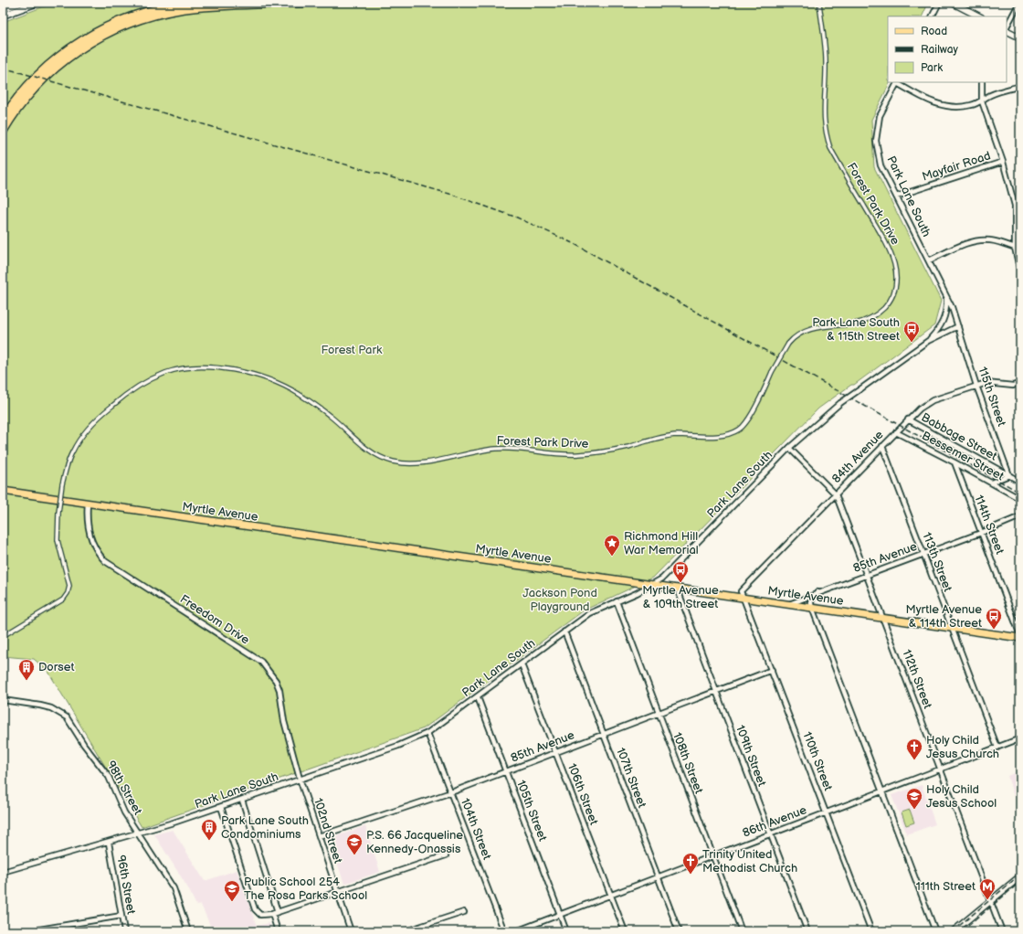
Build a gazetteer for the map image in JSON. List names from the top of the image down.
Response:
{
  "streets": {
    "main road": ["Myrtle Avenue"],
    "street": [
      "Mayfair Road",
      "Park Lane South",
      "Forest Park Drive",
      "115th Street",
      "Babbage Street",
      "Bessemer Street",
      "84th Avenue",
      "114th Street",
      "85th Avenue",
      "113th Street",
      "Freedom Drive",
      "112th Street",
      "109th Street",
      "110th Street",
      "108th Street",
      "107th Street",
      "98th Street",
      "106th Street",
      "105th Street",
      "86th Avenue",
      "104th Street",
      "102nd Street",
      "96th Street"
    ]
  },
  "crossings": [
    ["Mayfair Road", "Park Lane South"],
    ["Park Lane South", "115th Street"],
    ["Park Lane South", "Myrtle Avenue"],
    ["Park Lane South", "Freedom Drive"],
    ["Park Lane South", "112th Street"],
    ["Park Lane South", "108th Street"],
    ["Park Lane South", "107th Street"],
    ["Park Lane South", "98th Street"],
    ["Park Lane South", "106th Street"],
    ["Park Lane South", "105th Street"],
    ["Park Lane South", "104th Street"],
    ["Park Lane South", "102nd Street"],
    ["Park Lane South", "96th Street"],
    ["115th Street", "Babbage Street"],
    ["115th Street", "84th Avenue"],
    ["Babbage Street", "84th Avenue"],
    ["Bessemer Street", "84th Avenue"],
    ["Bessemer Street", "114th Street"],
    ["84th Avenue", "Myrtle Avenue"],
    ["84th Avenue", "113th Street"],
    ["84th Avenue", "112th Street"],
    ["84th Avenue", "110th Street"],
    ["Myrtle Avenue", "85th Avenue"],
    ["Myrtle Avenue", "113th Street"],
    ["Myrtle Avenue", "Freedom Drive"],
    ["Myrtle Avenue", "112th Street"],
    ["Myrtle Avenue", "109th Street"],
    ["Myrtle Avenue", "110th Street"],
    ["114th Street", "85th Avenue"],
    ["85th Avenue", "113th Street"],
    ["85th Avenue", "112th Street"],
    ["85th Avenue", "109th Street"],
    ["85th Avenue", "110th Street"],
    ["85th Avenue", "108th Street"],
    ["85th Avenue", "107th Street"],
    ["85th Avenue", "106th Street"],
    ["85th Avenue", "105th Street"],
    ["85th Avenue", "104th Street"],
    ["85th Avenue", "102nd Street"],
    ["113th Street", "86th Avenue"],
    ["Freedom Drive", "102nd Street"],
    ["112th Street", "86th Avenue"],
    ["109th Street", "86th Avenue"],
    ["110th Street", "86th Avenue"],
    ["108th Street", "86th Avenue"],
    ["107th Street", "86th Avenue"],
    ["106th Street", "86th Avenue"],
    ["105th Street", "86th Avenue"]
  ],
  "parks": ["Forest Park", "Jackson Pond Playground"],
  "places": {
    "bus stop": ["Park Lane South & 115th Street", "Myrtle Avenue & 109th Street", "Myrtle Avenue & 114th Street"],
    "place": ["Richmond Hill War Memorial"],
    "building": ["Dorset", "Park Lane South Condominiums"],
    "church": ["Holy Child Jesus Church", "Trinity United Methodist Church"],
    "school or university": ["Holy Child Jesus School", "P.S. 66 Jacqueline Kennedy-Onassis", "Public School 254 The Rosa Parks School"],
    "metro station": ["111th Street"]
  },
  "legend": ["Road", "Railway", "Park"]
}
